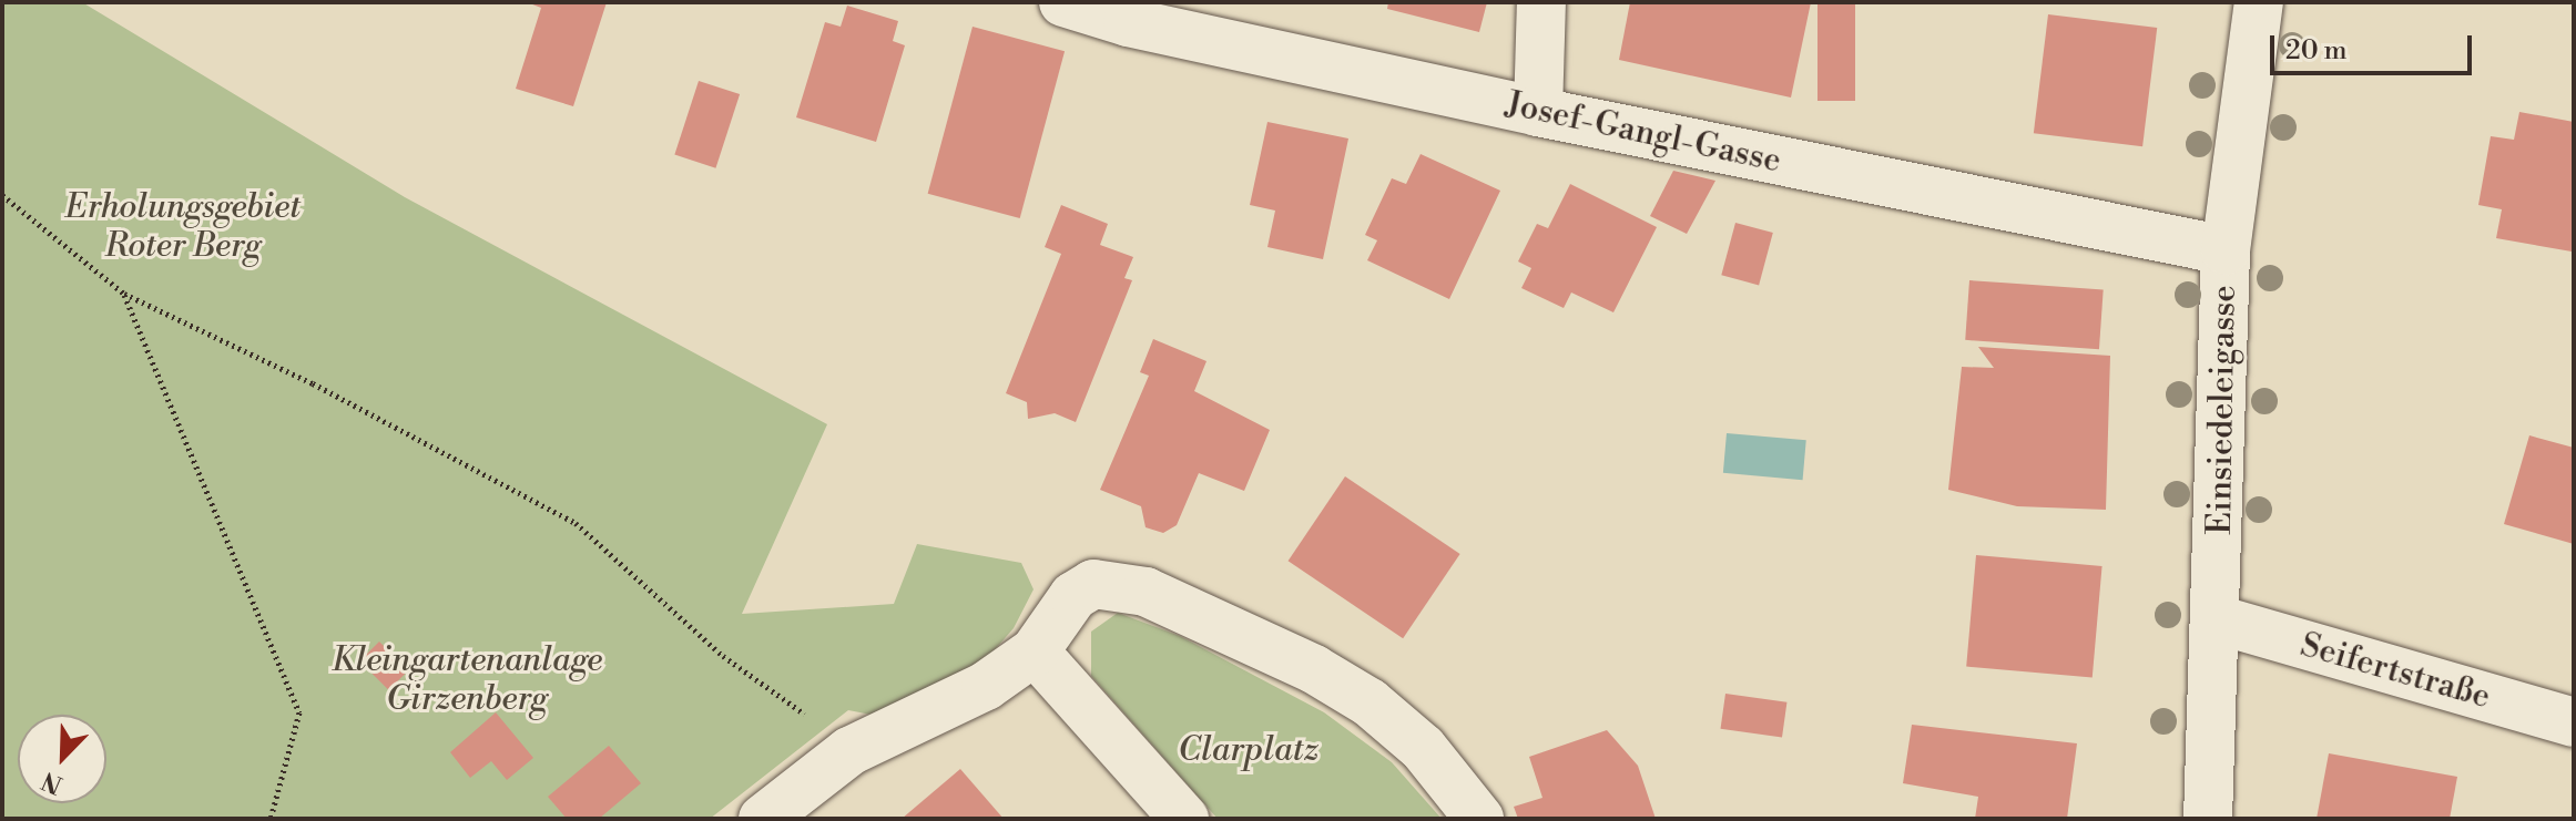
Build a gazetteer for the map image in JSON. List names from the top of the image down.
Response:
{
  "streets": {
    "street": ["Josef-Gangl-Gasse", "Einsiedeleigasse", "Seifertstraße"]
  },
  "crossings": [
    ["Josef-Gangl-Gasse", "Einsiedeleigasse"],
    ["Einsiedeleigasse", "Seifertstraße"]
  ],
  "parks": ["Erholungsgebiet Roter Berg", "Kleingartenanlage Girzenberg", "Clarplatz"],
  "scale_bar": "20 m",
  "north": "bottom left"
}
